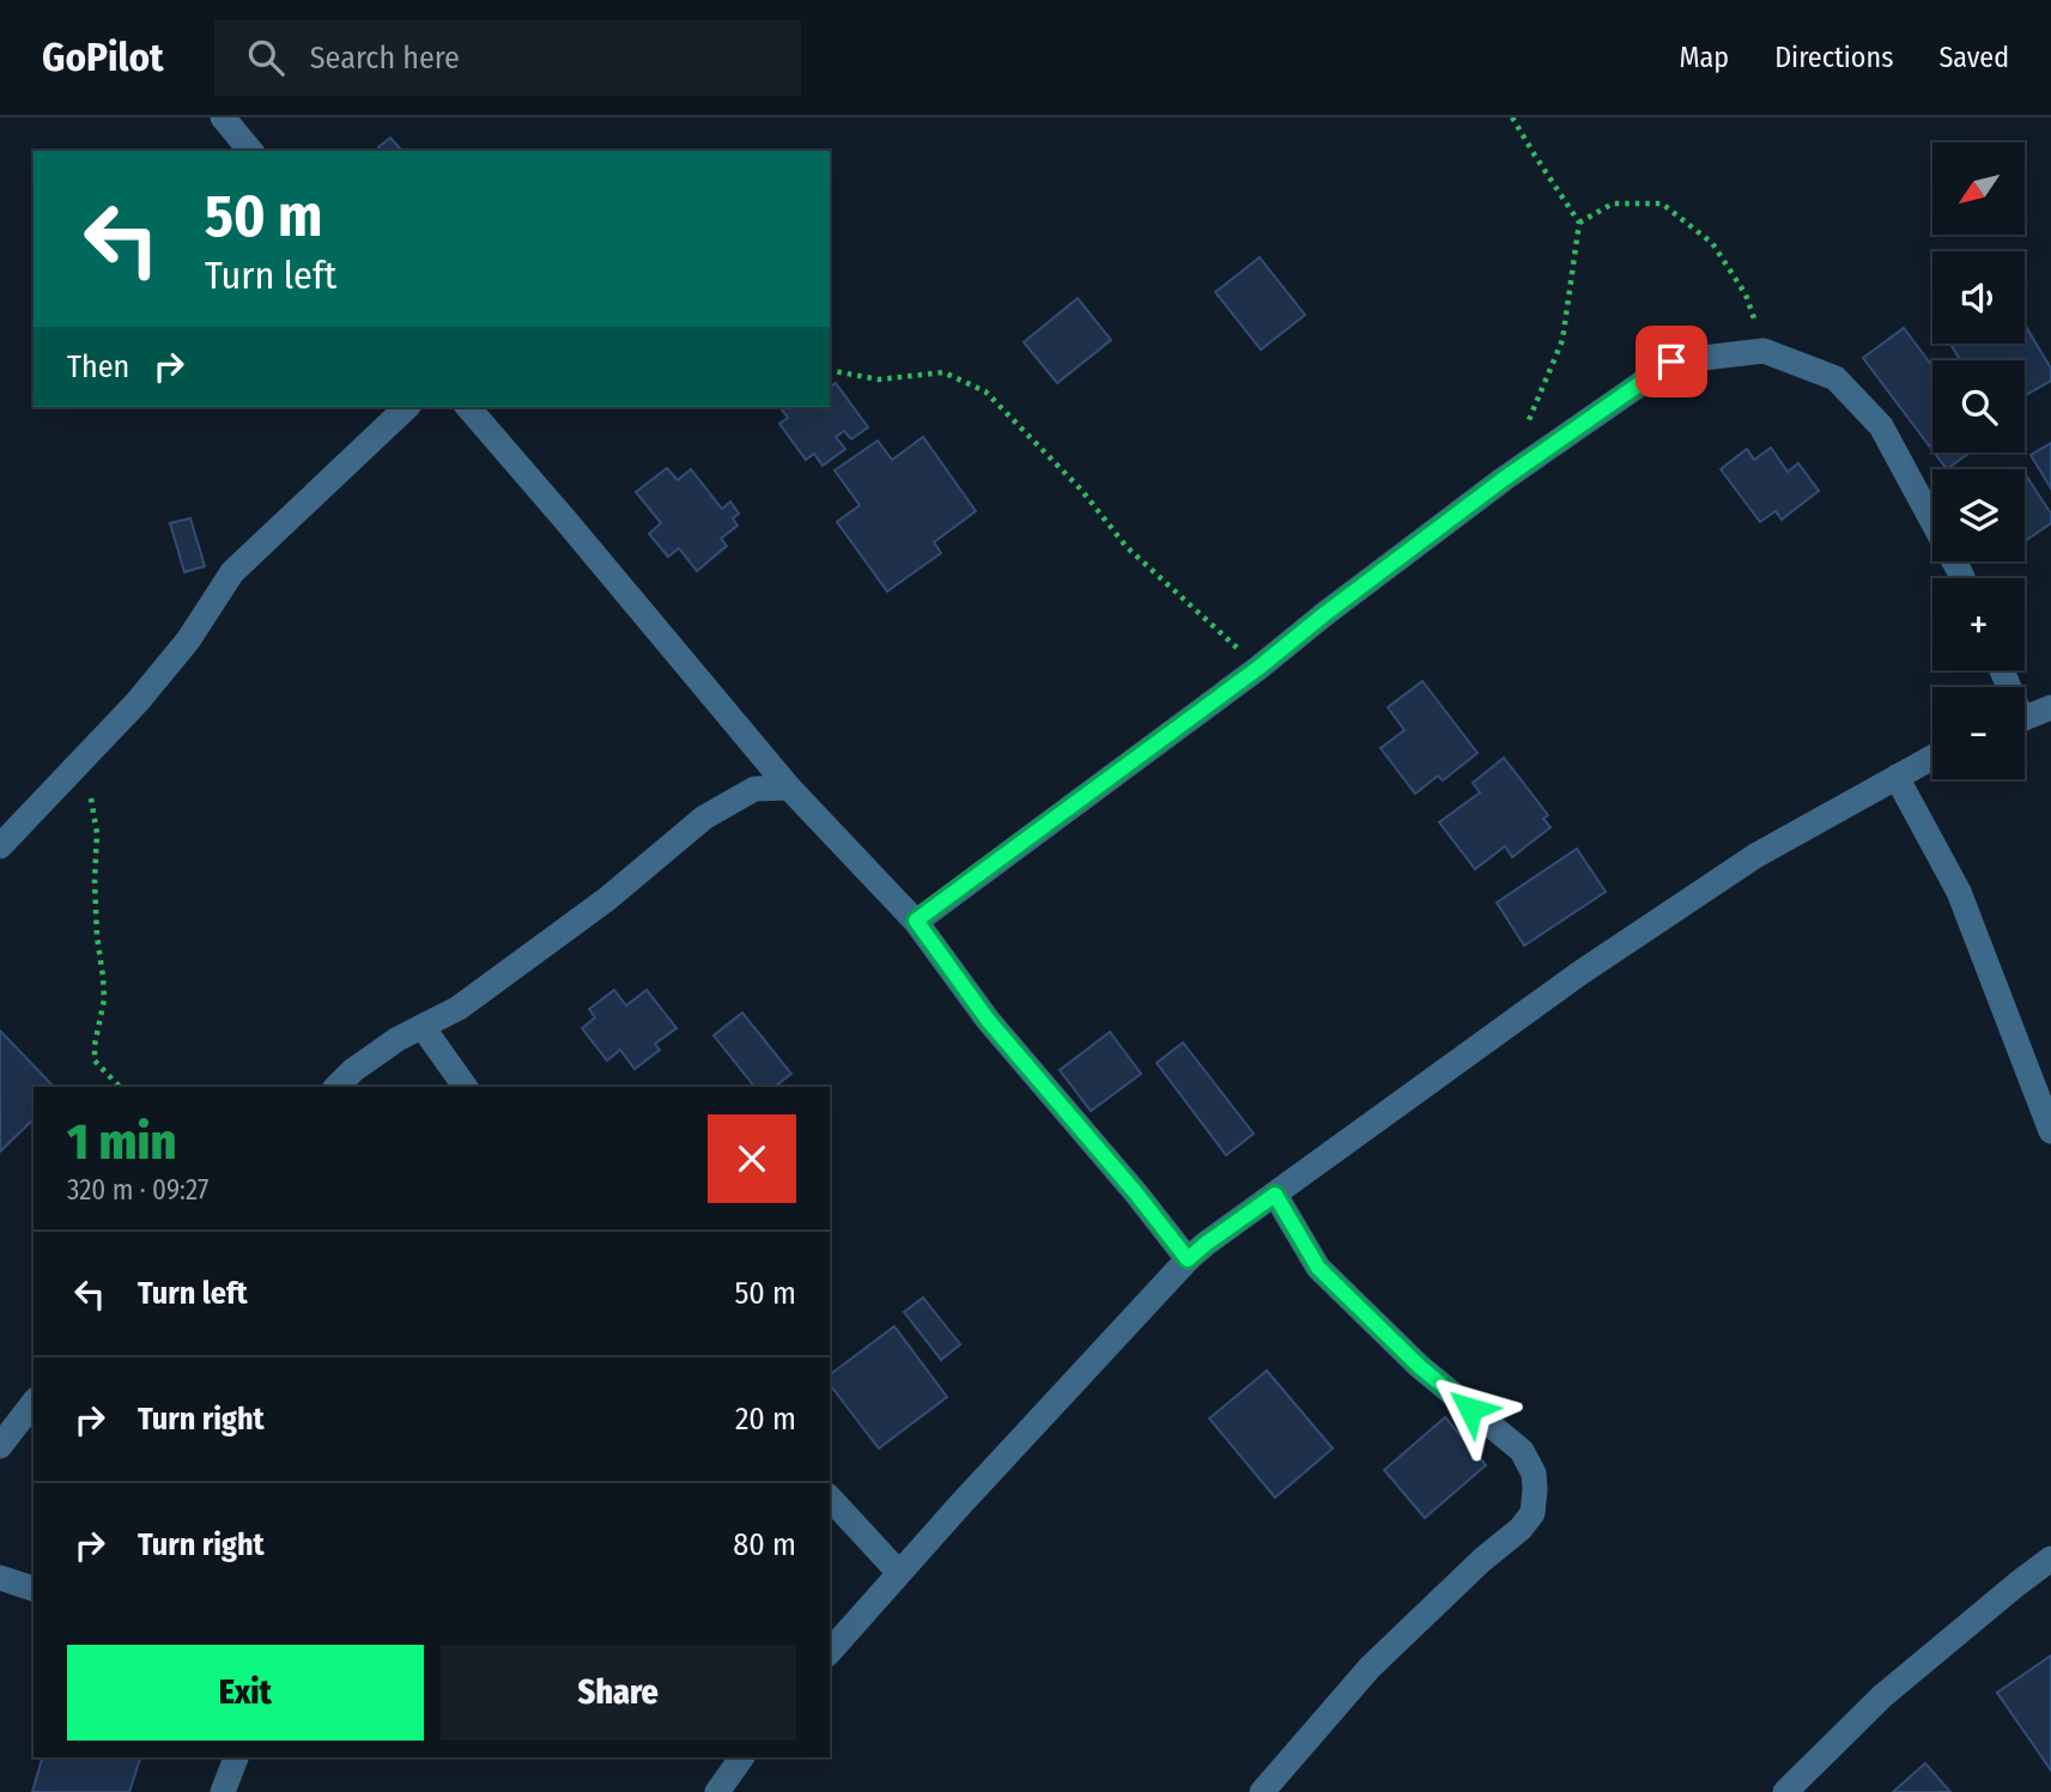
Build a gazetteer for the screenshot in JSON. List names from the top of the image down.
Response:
{
  "north": "bottom left",
  "page": {
    "header": "GoPilot",
    "search": "Search here",
    "nav": ["Map", "Directions", "Saved"],
    "map_buttons": ["+", "−"],
    "turn": ["50 m", "Turn left"],
    "then": "Then",
    "heading": ["1 min", "320 m · 09:27"],
    "list": [
      {
        "name": "Turn left",
        "value": "50 m"
      },
      {
        "name": "Turn right",
        "value": "20 m"
      },
      {
        "name": "Turn right",
        "value": "80 m"
      }
    ],
    "buttons": ["Exit", "Share"]
  }
}
